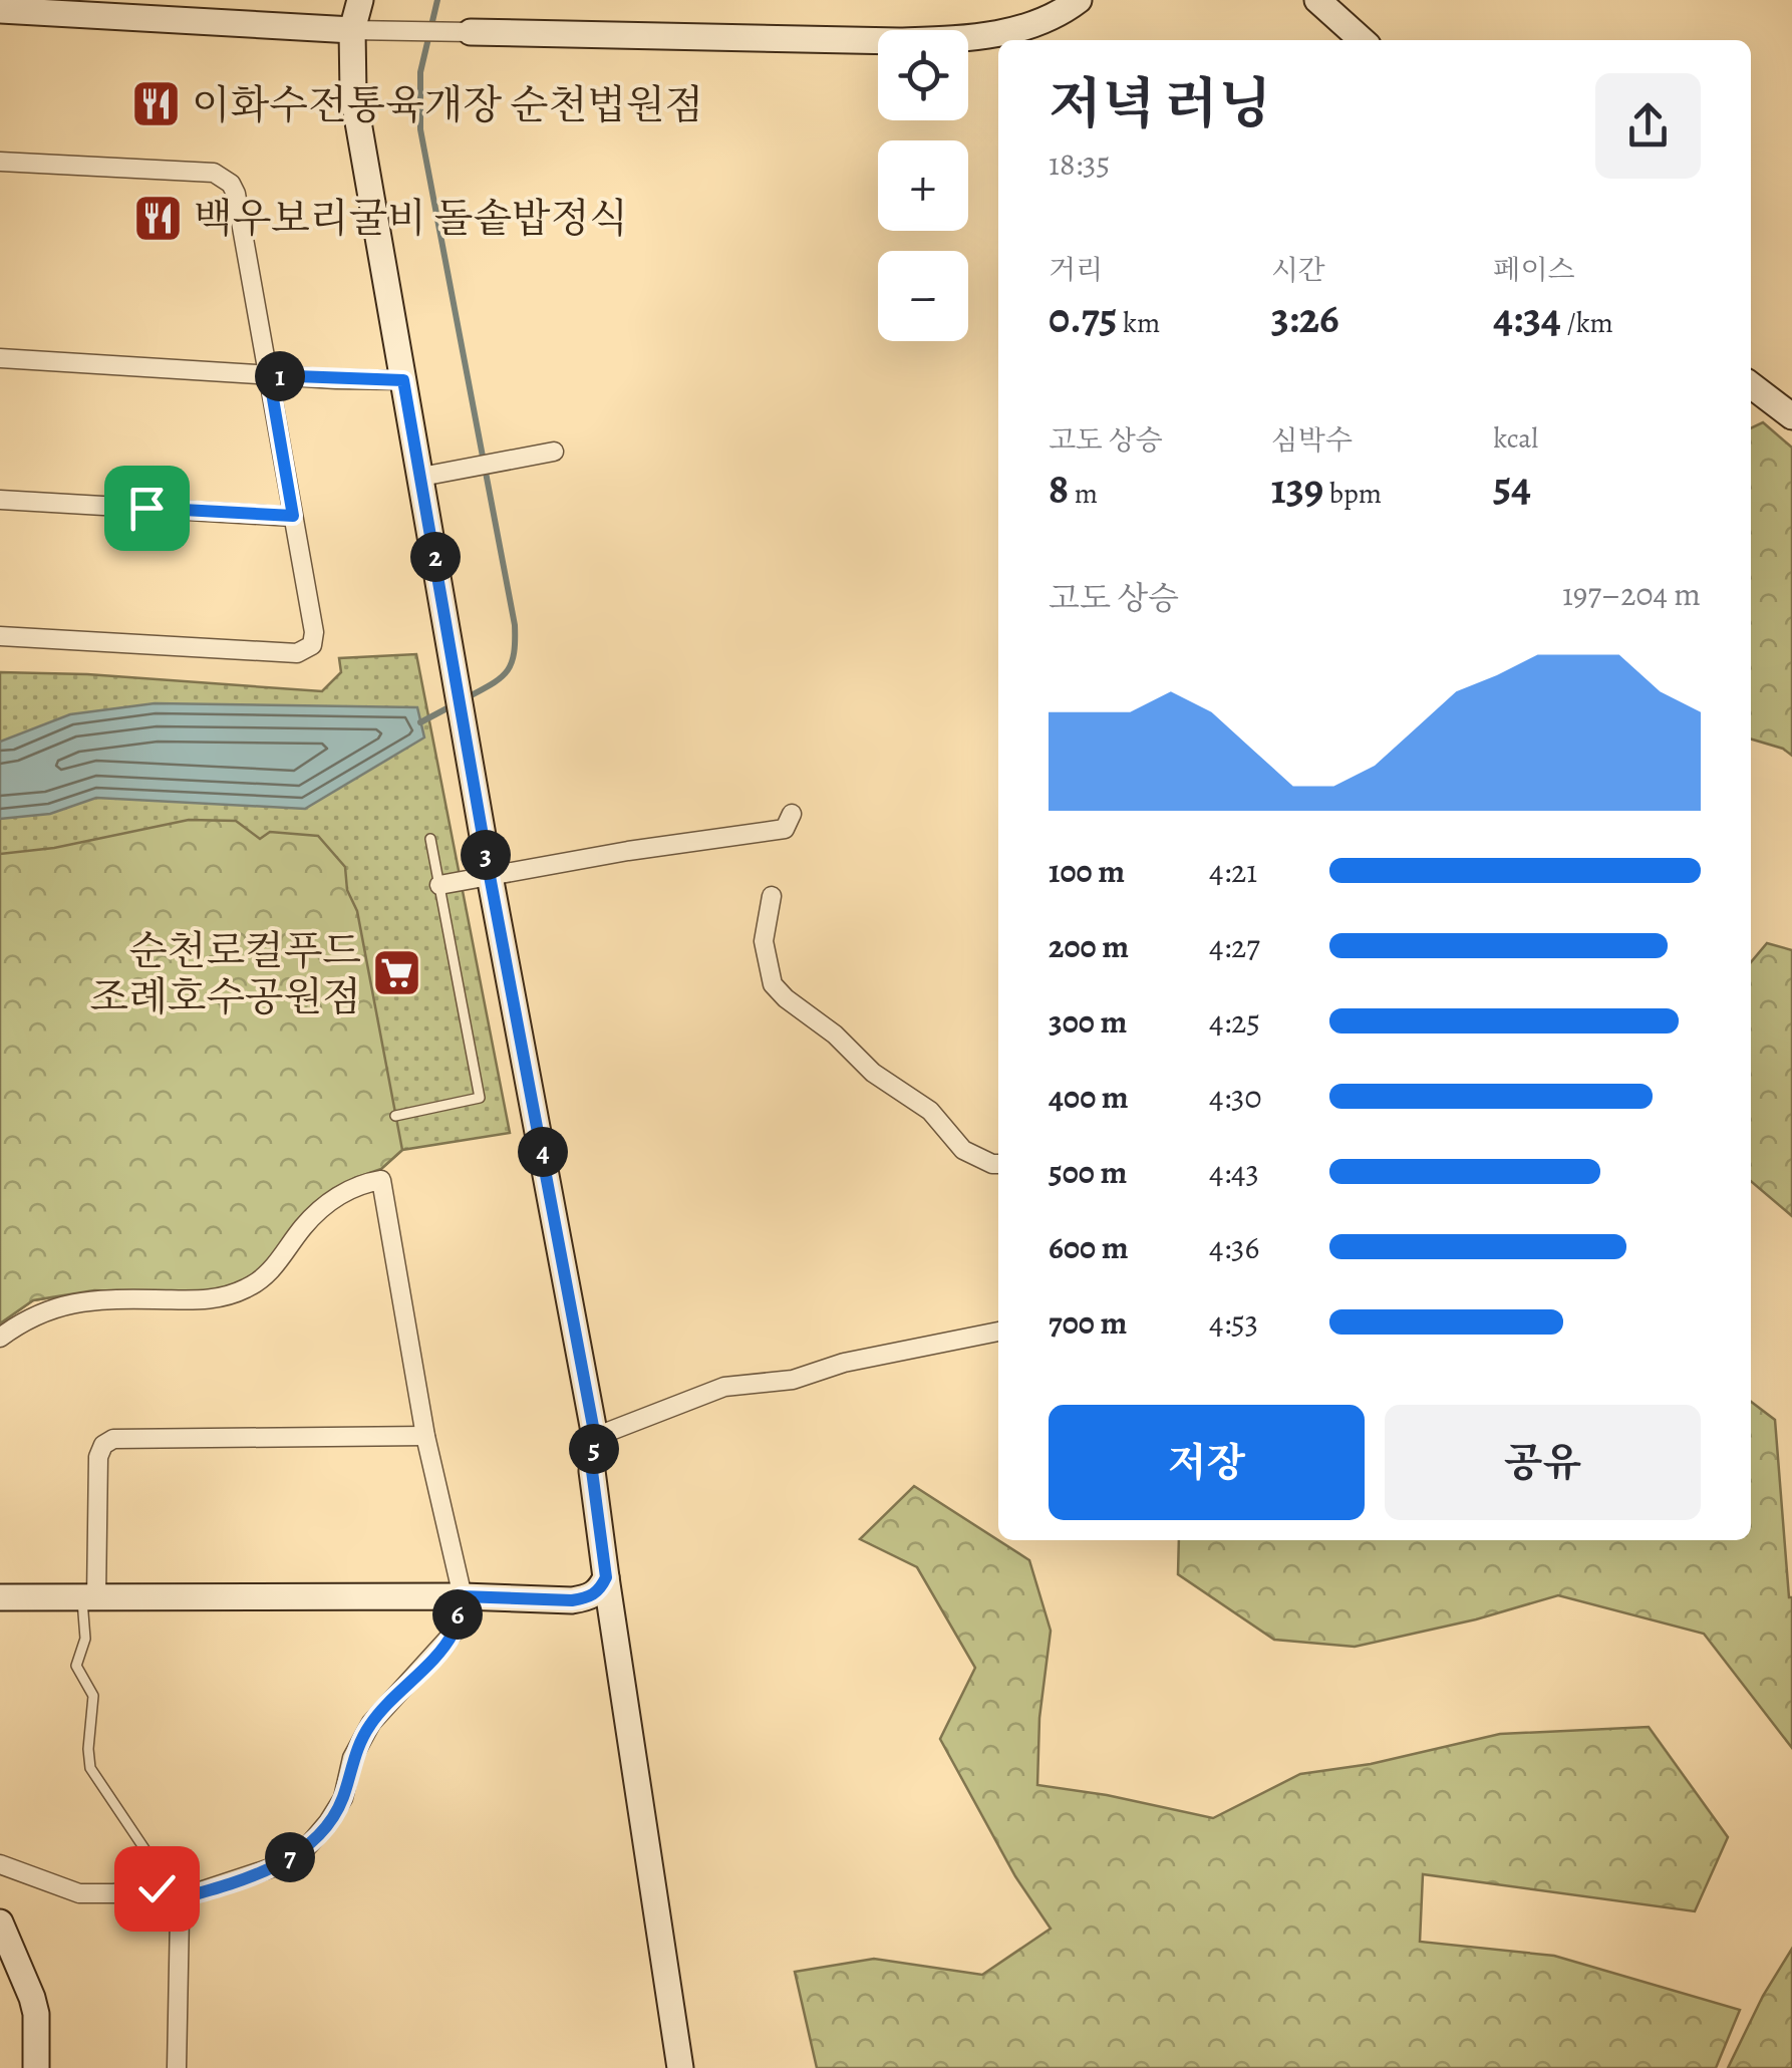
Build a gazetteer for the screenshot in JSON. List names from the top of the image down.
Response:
{
  "places": {
    "restaurant": ["이화수전통육개장 순천법원점", "백우보리굴비 돌솥밥정식"],
    "supermarket": ["순천로컬푸드 조례호수공원점"]
  },
  "page": {
    "map_buttons": ["+", "−"],
    "heading": ["저녁 러닝", "18:35"],
    "stats": [
      ["거리", "0.75 km"],
      ["시간", "3:26"],
      ["페이스", "4:34 /km"],
      ["고도 상승", "8 m"],
      ["심박수", "139 bpm"],
      ["kcal", "54"]
    ],
    "pins": [
      "1",
      "2",
      "3",
      "4",
      "5",
      "6",
      "7"
    ],
    "chart": ["고도 상승", "197–204 m"],
    "list": [
      {
        "name": "100 m",
        "note": "4:21"
      },
      {
        "name": "200 m",
        "note": "4:27"
      },
      {
        "name": "300 m",
        "note": "4:25"
      },
      {
        "name": "400 m",
        "note": "4:30"
      },
      {
        "name": "500 m",
        "note": "4:43"
      },
      {
        "name": "600 m",
        "note": "4:36"
      },
      {
        "name": "700 m",
        "note": "4:53"
      }
    ],
    "buttons": ["저장", "공유"]
  }
}
